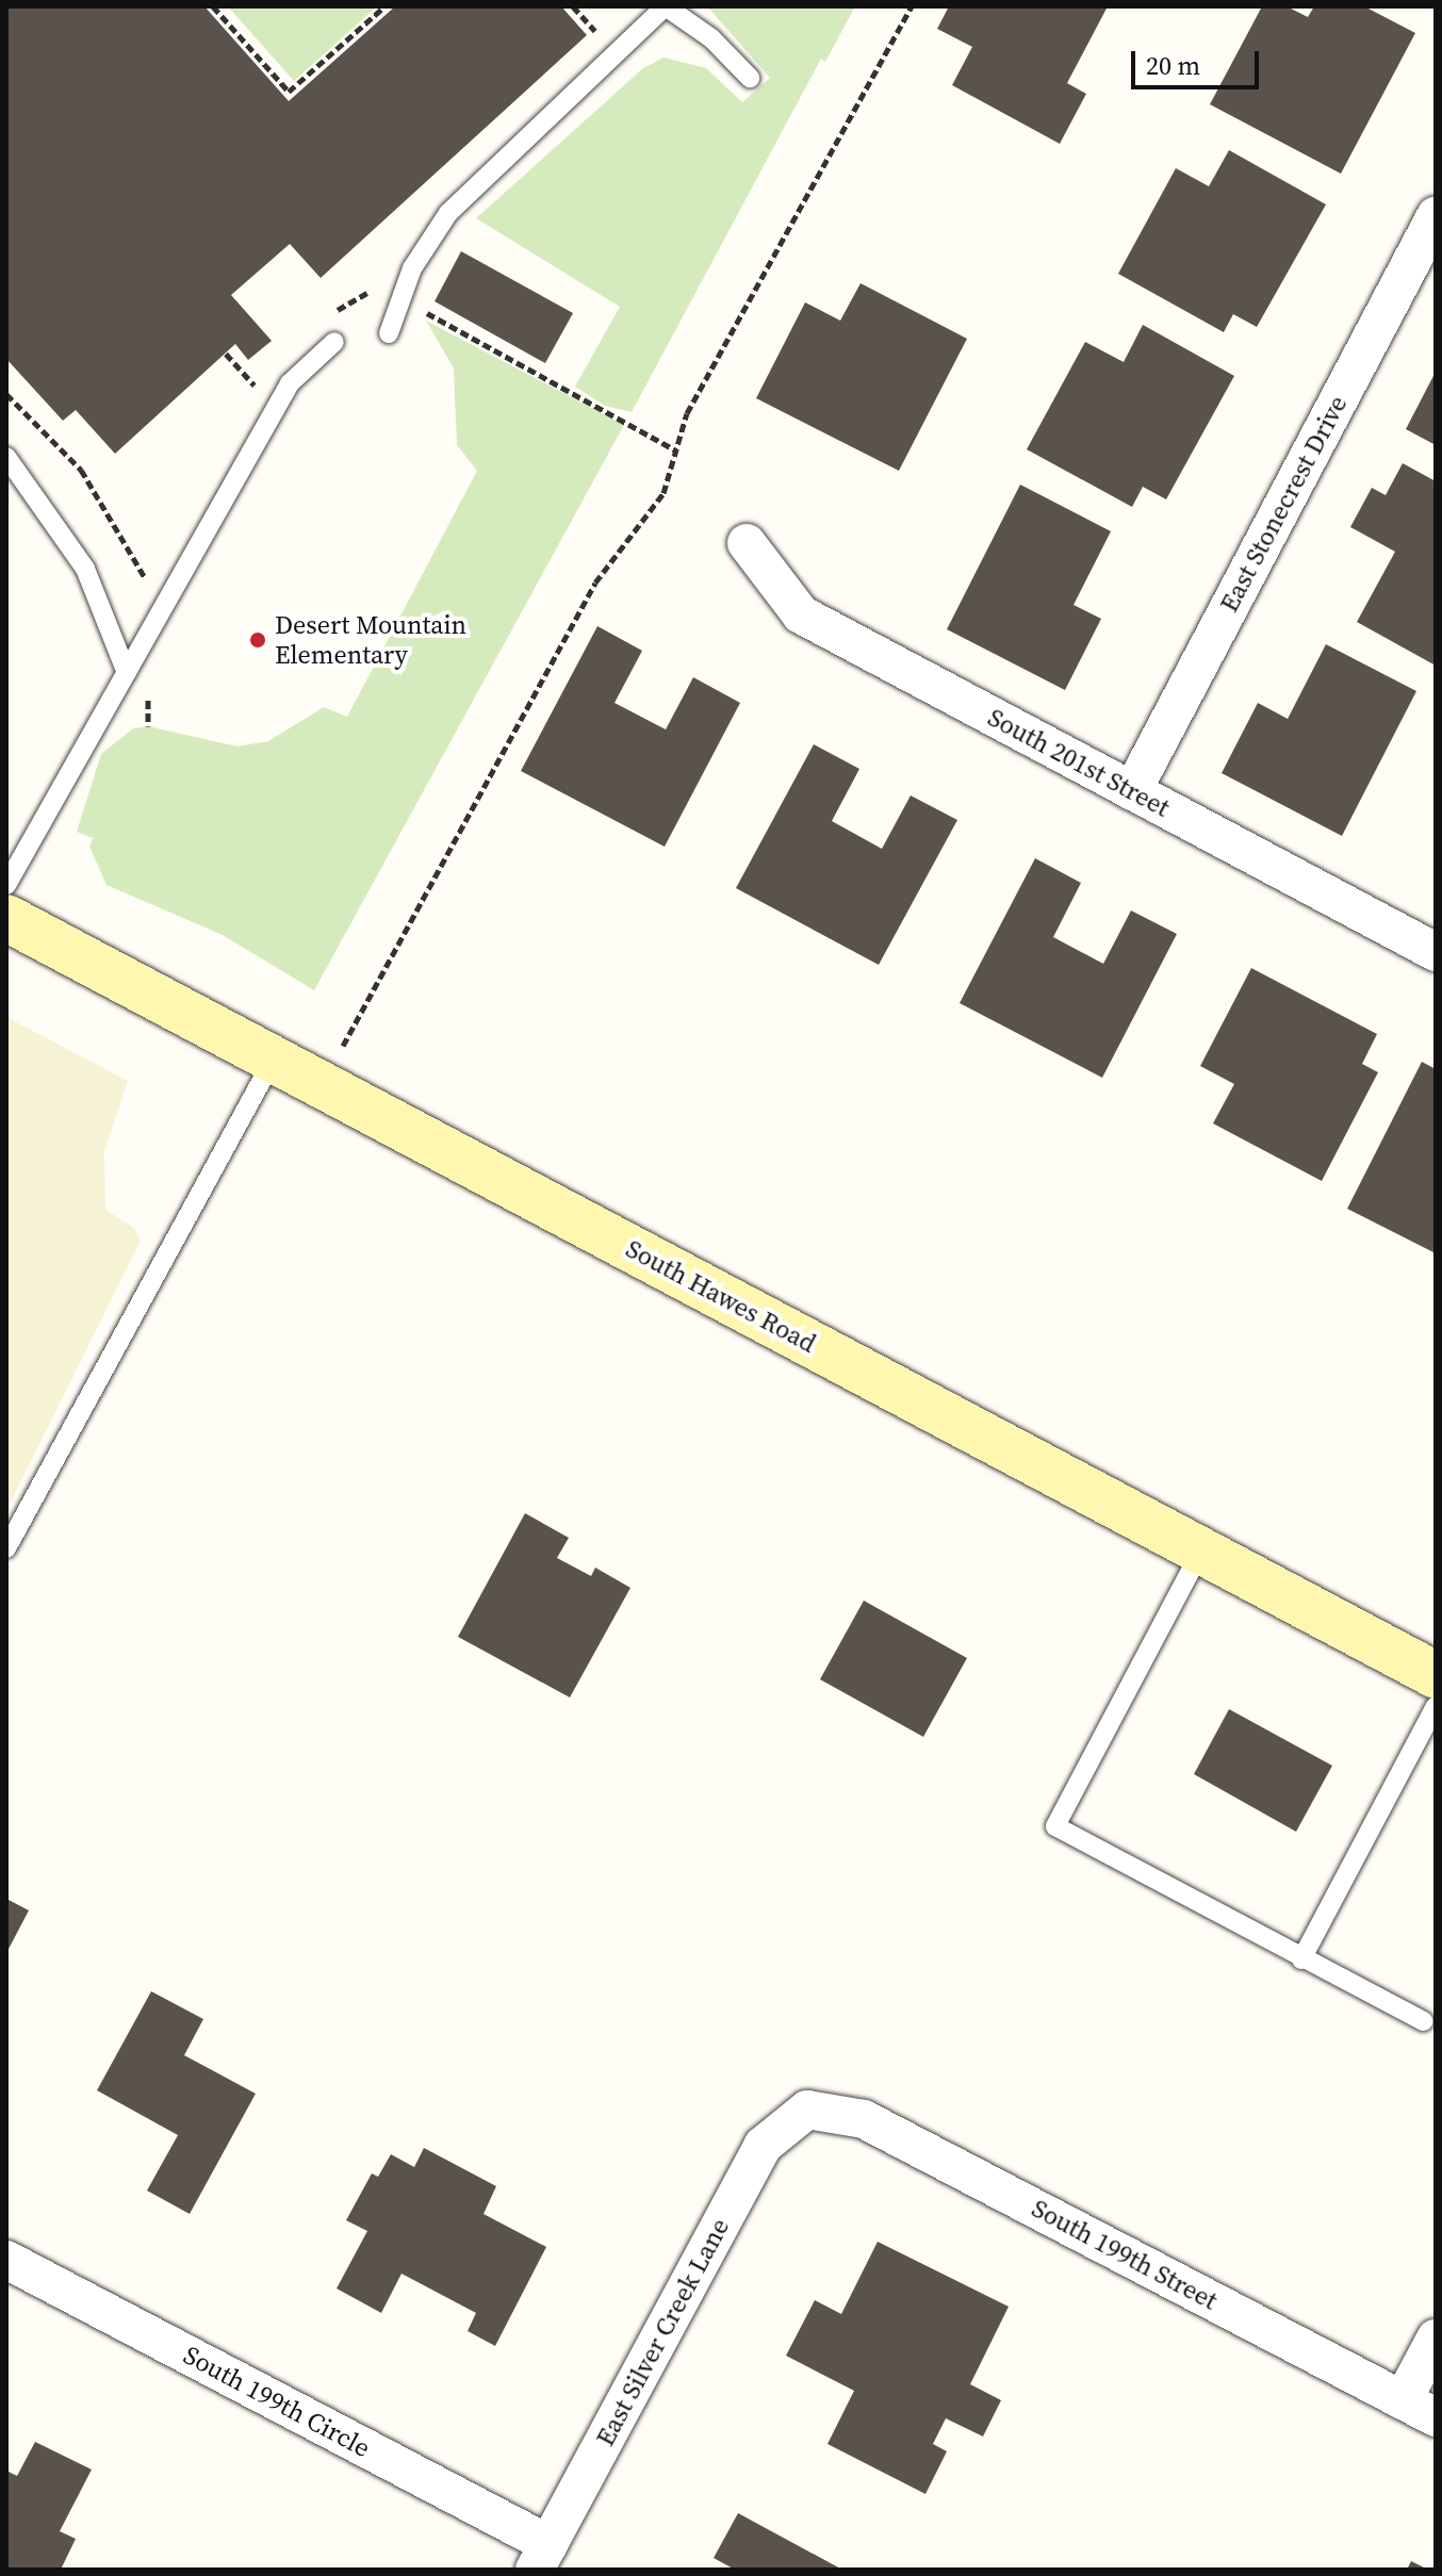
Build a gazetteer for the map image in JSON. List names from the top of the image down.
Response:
{
  "streets": {
    "main road": ["South Hawes Road"],
    "street": [
      "East Stonecrest Drive",
      "South 201st Street",
      "South 199th Street",
      "East Silver Creek Lane",
      "South 199th Circle"
    ]
  },
  "crossings": [
    ["East Stonecrest Drive", "South 201st Street"],
    ["South 199th Street", "East Silver Creek Lane"],
    ["East Silver Creek Lane", "South 199th Circle"]
  ],
  "places": ["Desert Mountain Elementary"],
  "scale_bar": "20 m"
}
